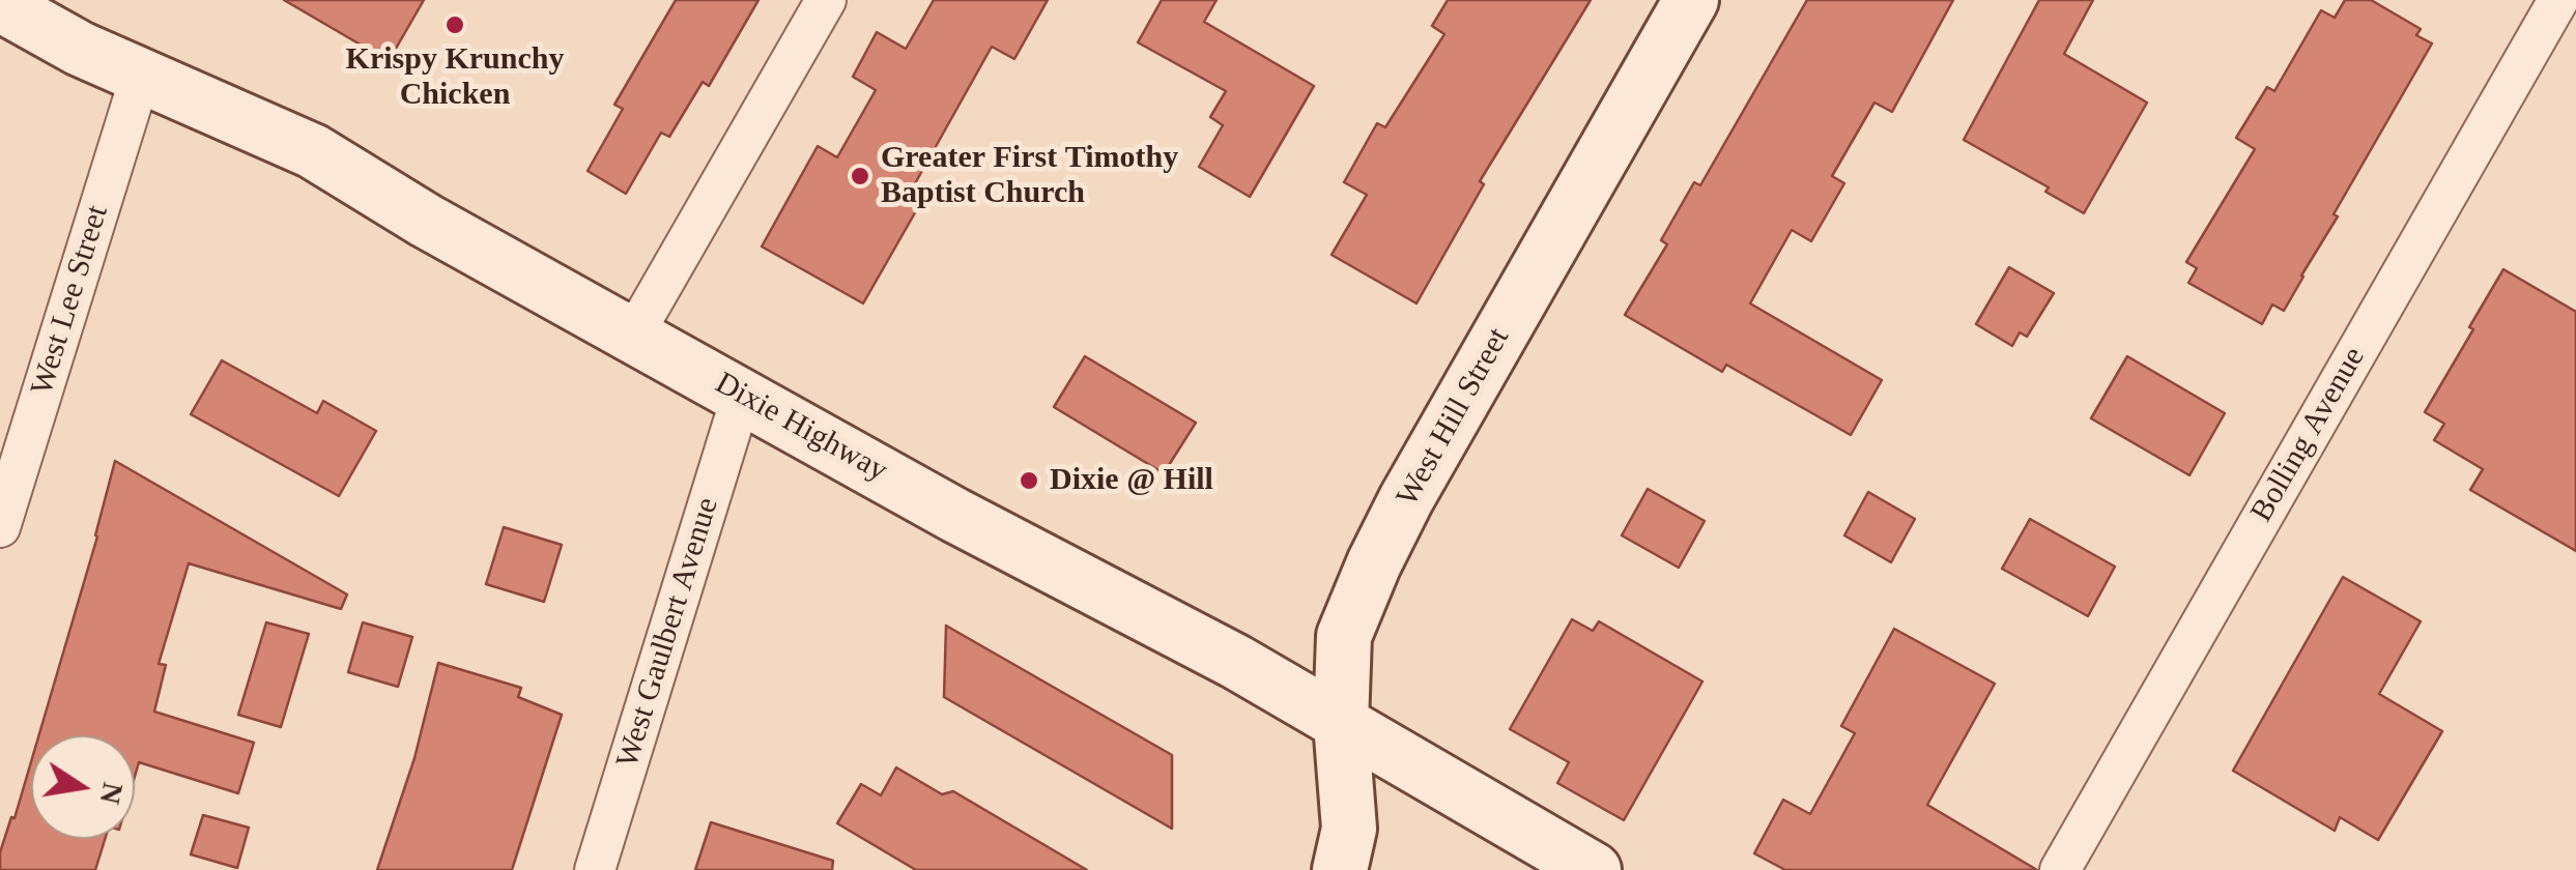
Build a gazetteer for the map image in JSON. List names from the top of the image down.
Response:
{
  "streets": {
    "street": [
      "West Lee Street",
      "West Hill Street",
      "Dixie Highway",
      "Bolling Avenue",
      "West Gaulbert Avenue"
    ]
  },
  "crossings": [
    ["West Lee Street", "Dixie Highway"],
    ["West Hill Street", "Dixie Highway"],
    ["Dixie Highway", "West Gaulbert Avenue"]
  ],
  "places": ["Krispy Krunchy Chicken", "Greater First Timothy Baptist Church", "Dixie @ Hill"],
  "north": "right"
}
